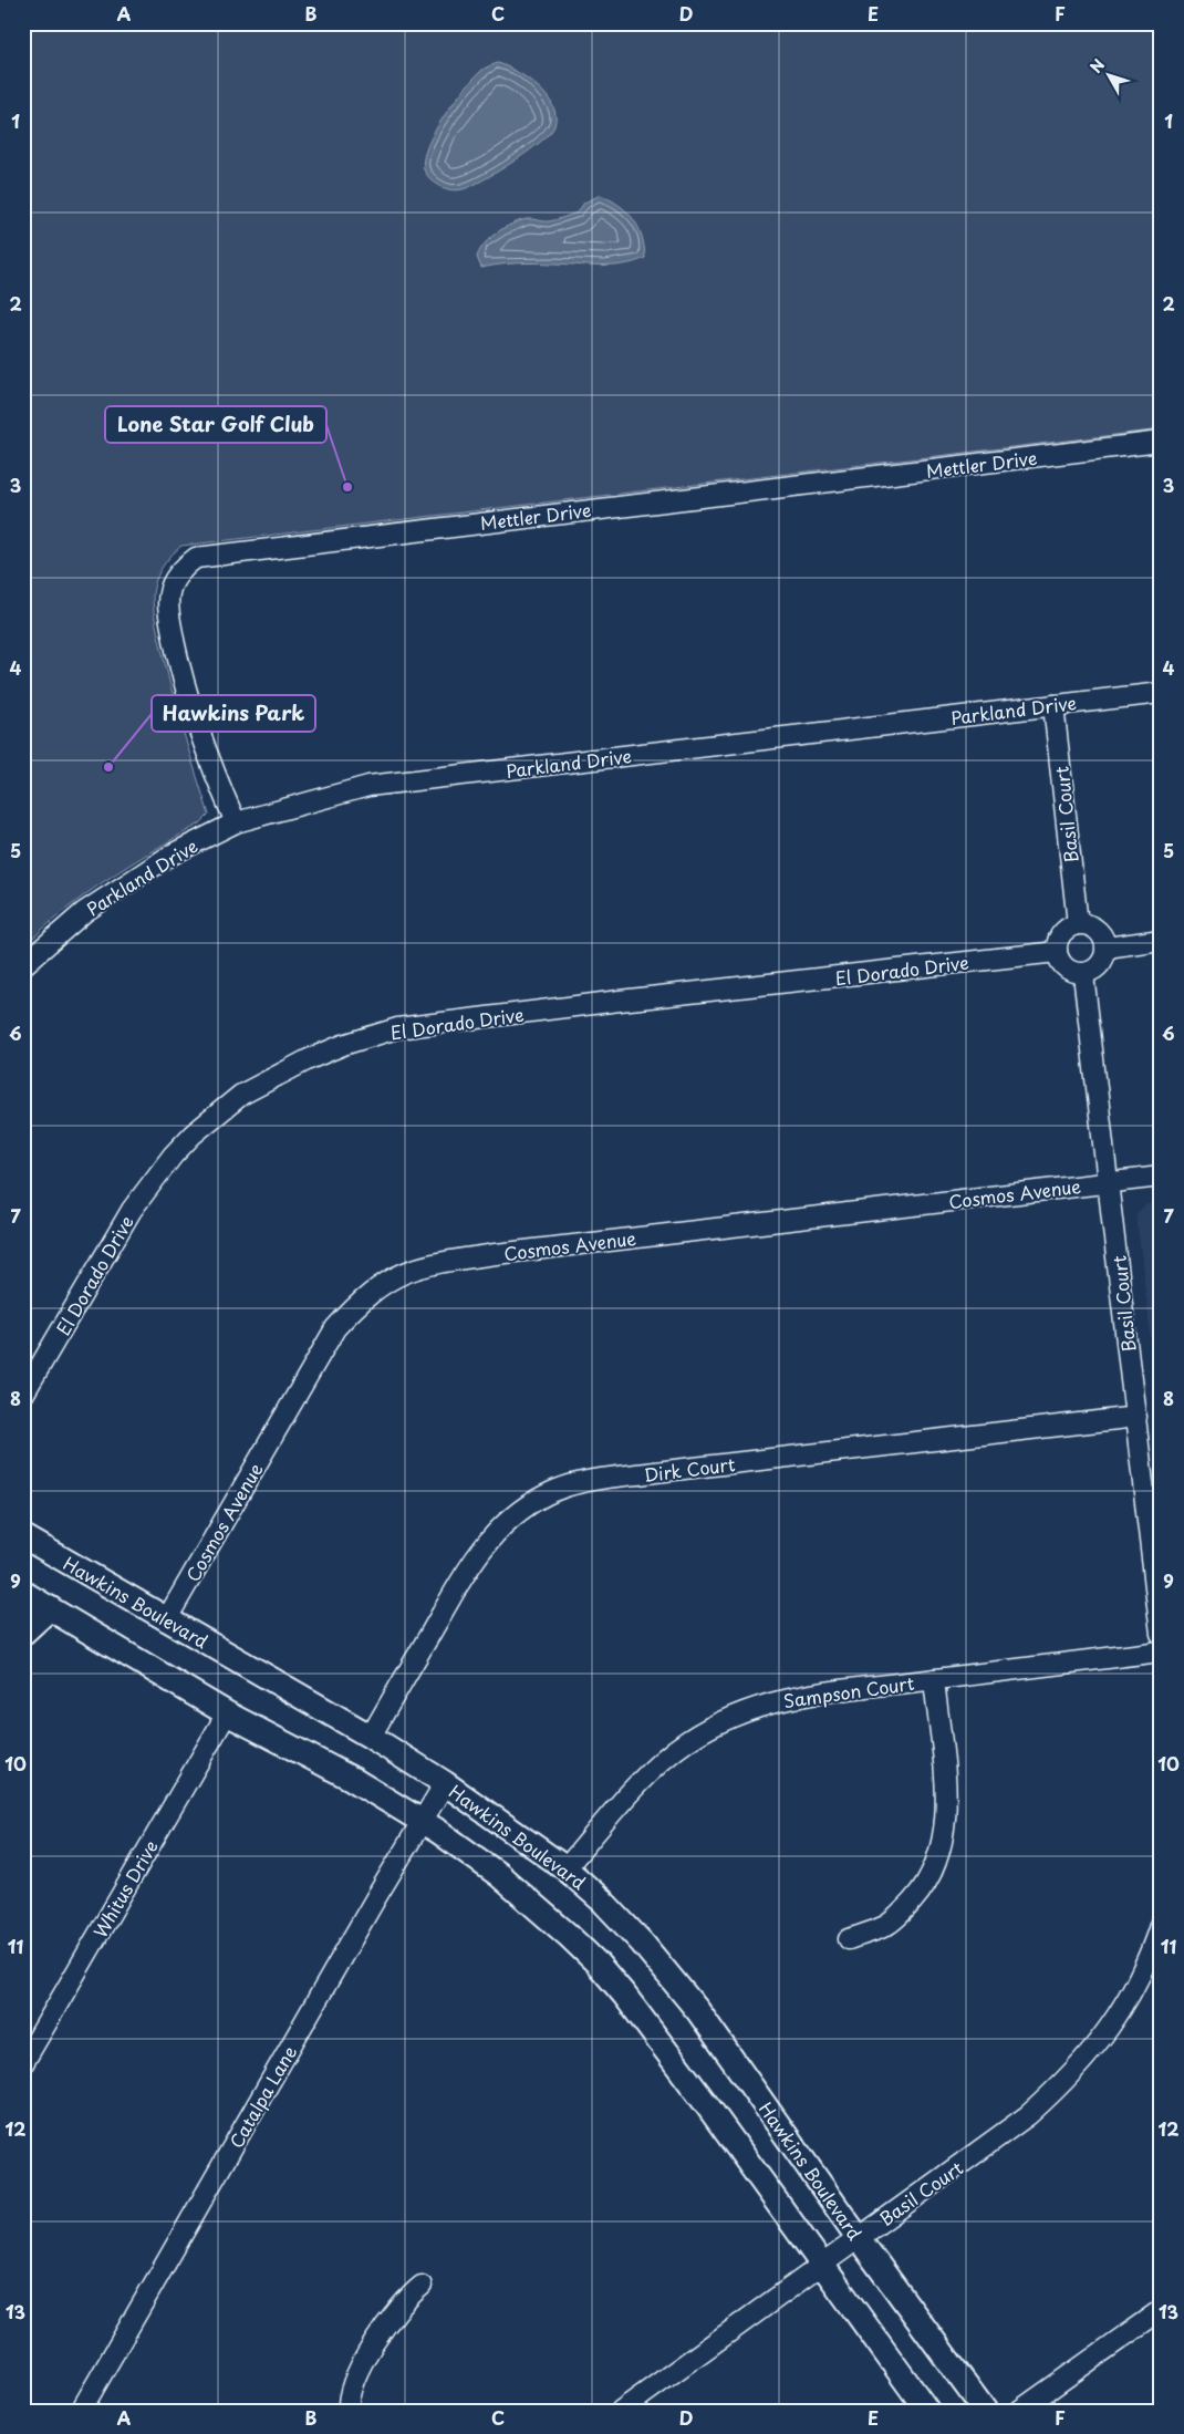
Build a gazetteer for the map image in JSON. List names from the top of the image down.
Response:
{
  "streets": {
    "main road": ["Hawkins Boulevard"],
    "street": [
      "Mettler Drive",
      "Parkland Drive",
      "Basil Court",
      "El Dorado Drive",
      "Cosmos Avenue",
      "Dirk Court",
      "Sampson Court",
      "Whitus Drive",
      "Catalpa Lane"
    ]
  },
  "crossings": [
    ["Mettler Drive", "Parkland Drive"],
    ["Parkland Drive", "Basil Court"],
    ["Basil Court", "El Dorado Drive"],
    ["Basil Court", "Cosmos Avenue"],
    ["Basil Court", "Dirk Court"],
    ["Basil Court", "Hawkins Boulevard"],
    ["Cosmos Avenue", "Hawkins Boulevard"],
    ["Dirk Court", "Hawkins Boulevard"],
    ["Hawkins Boulevard", "Sampson Court"],
    ["Hawkins Boulevard", "Catalpa Lane"]
  ],
  "places": ["Lone Star Golf Club", "Hawkins Park"],
  "north": "top left",
  "grid": {
    "columns": [
      "A",
      "B",
      "C",
      "D",
      "E",
      "F"
    ],
    "rows": [
      "1",
      "2",
      "3",
      "4",
      "5",
      "6",
      "7",
      "8",
      "9",
      "10",
      "11",
      "12",
      "13"
    ]
  }
}
